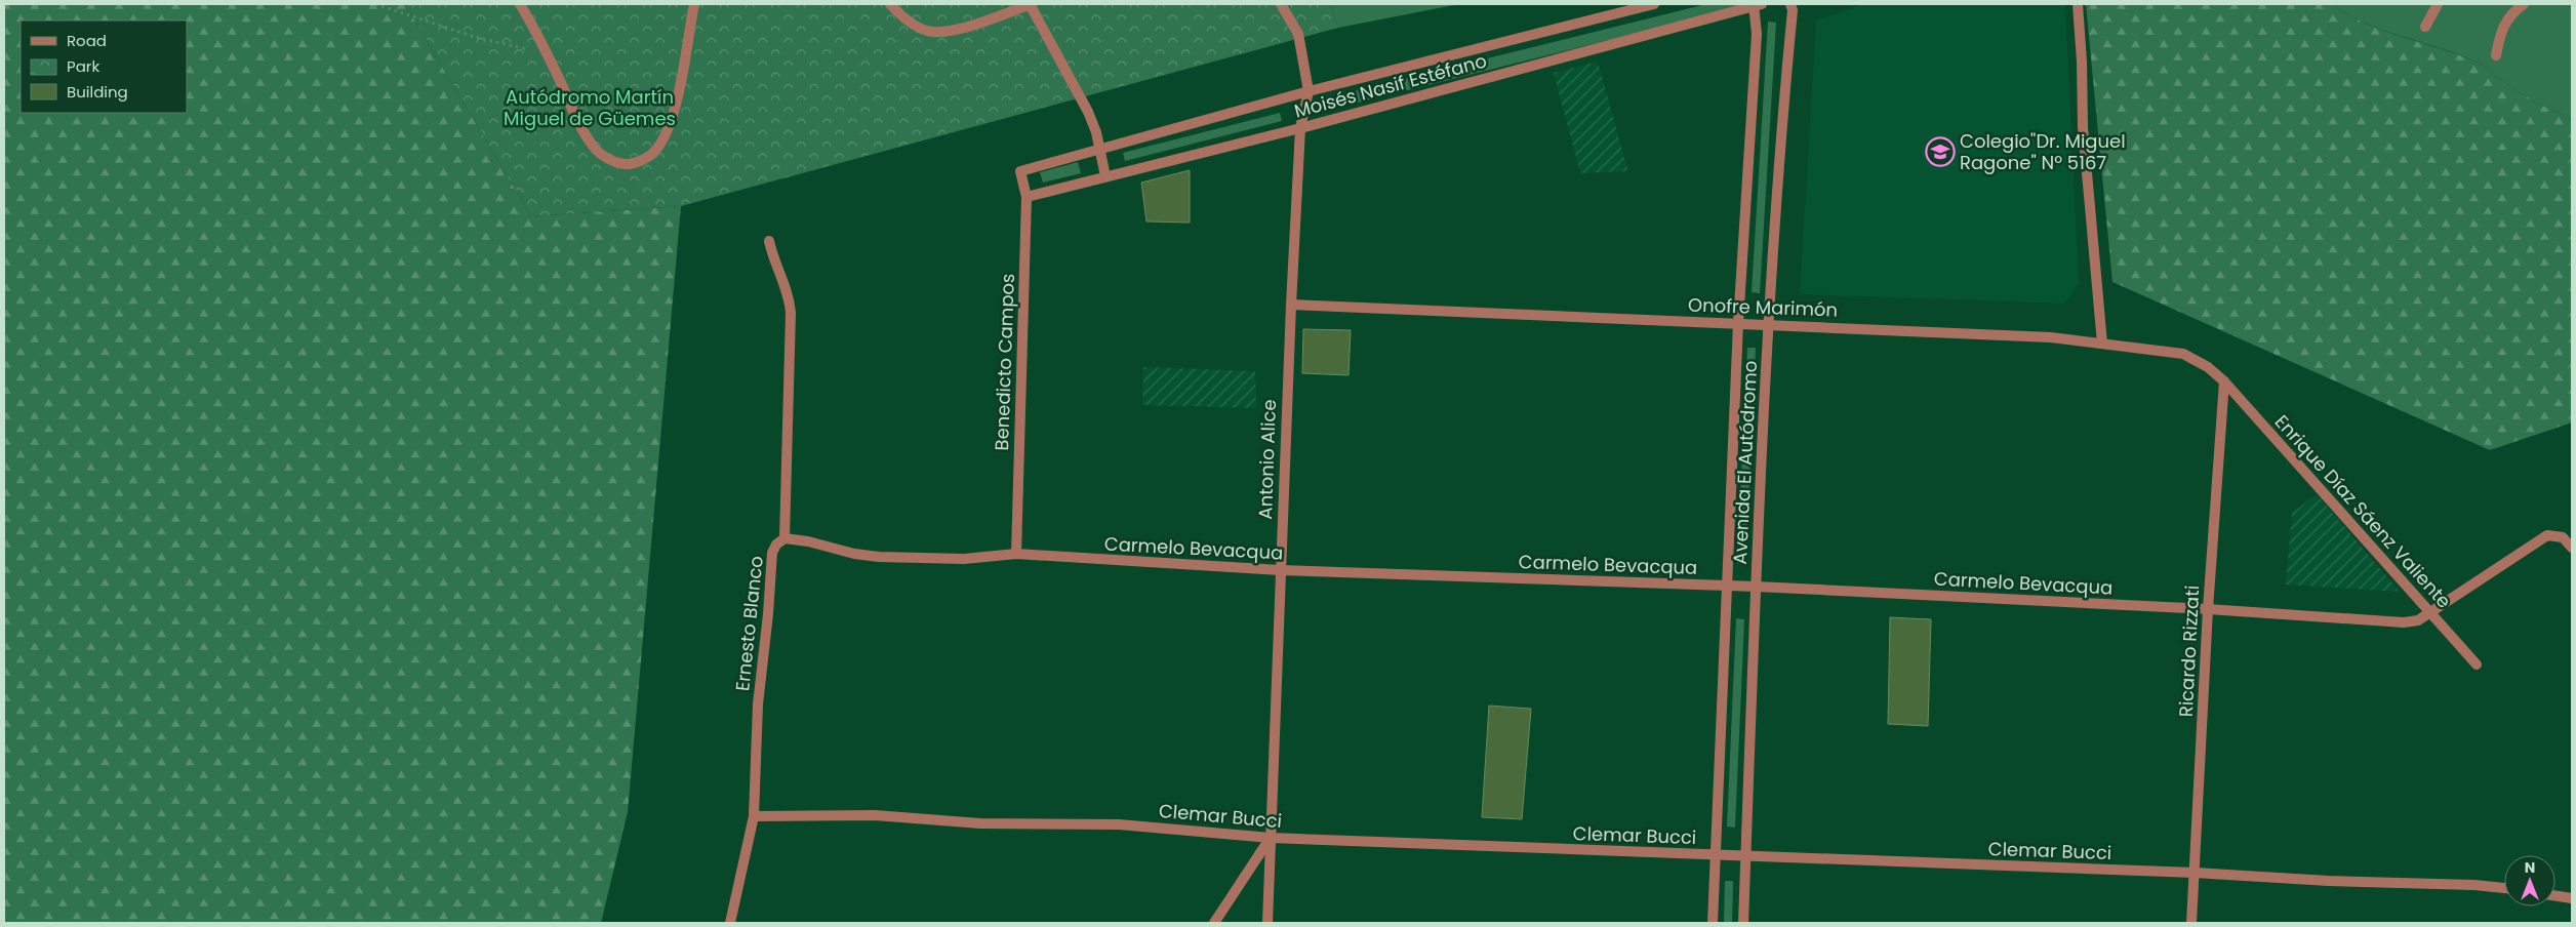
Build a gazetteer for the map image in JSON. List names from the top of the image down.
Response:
{
  "streets": {
    "street": [
      "Moisés Nasif Estéfano",
      "Onofre Marimón",
      "Benedicto Campos",
      "Antonio Alice",
      "Avenida El Autódromo",
      "Enrique Díaz Sáenz Valiente",
      "Carmelo Bevacqua",
      "Ernesto Blanco",
      "Ricardo Rizzati",
      "Clemar Bucci"
    ]
  },
  "crossings": [
    ["Moisés Nasif Estéfano", "Benedicto Campos"],
    ["Moisés Nasif Estéfano", "Antonio Alice"],
    ["Moisés Nasif Estéfano", "Avenida El Autódromo"],
    ["Onofre Marimón", "Antonio Alice"],
    ["Onofre Marimón", "Avenida El Autódromo"],
    ["Onofre Marimón", "Enrique Díaz Sáenz Valiente"],
    ["Onofre Marimón", "Ricardo Rizzati"],
    ["Benedicto Campos", "Carmelo Bevacqua"],
    ["Antonio Alice", "Carmelo Bevacqua"],
    ["Antonio Alice", "Clemar Bucci"],
    ["Avenida El Autódromo", "Carmelo Bevacqua"],
    ["Avenida El Autódromo", "Clemar Bucci"],
    ["Enrique Díaz Sáenz Valiente", "Carmelo Bevacqua"],
    ["Enrique Díaz Sáenz Valiente", "Ricardo Rizzati"],
    ["Carmelo Bevacqua", "Ernesto Blanco"],
    ["Carmelo Bevacqua", "Ricardo Rizzati"],
    ["Ernesto Blanco", "Clemar Bucci"],
    ["Ricardo Rizzati", "Clemar Bucci"]
  ],
  "parks": ["Autódromo Martín Miguel de Güemes"],
  "places": {
    "school or university": ["Colegio\"Dr. Miguel Ragone\" Nº 5167"]
  },
  "legend": ["Road", "Park", "Building"],
  "north": "top"
}
